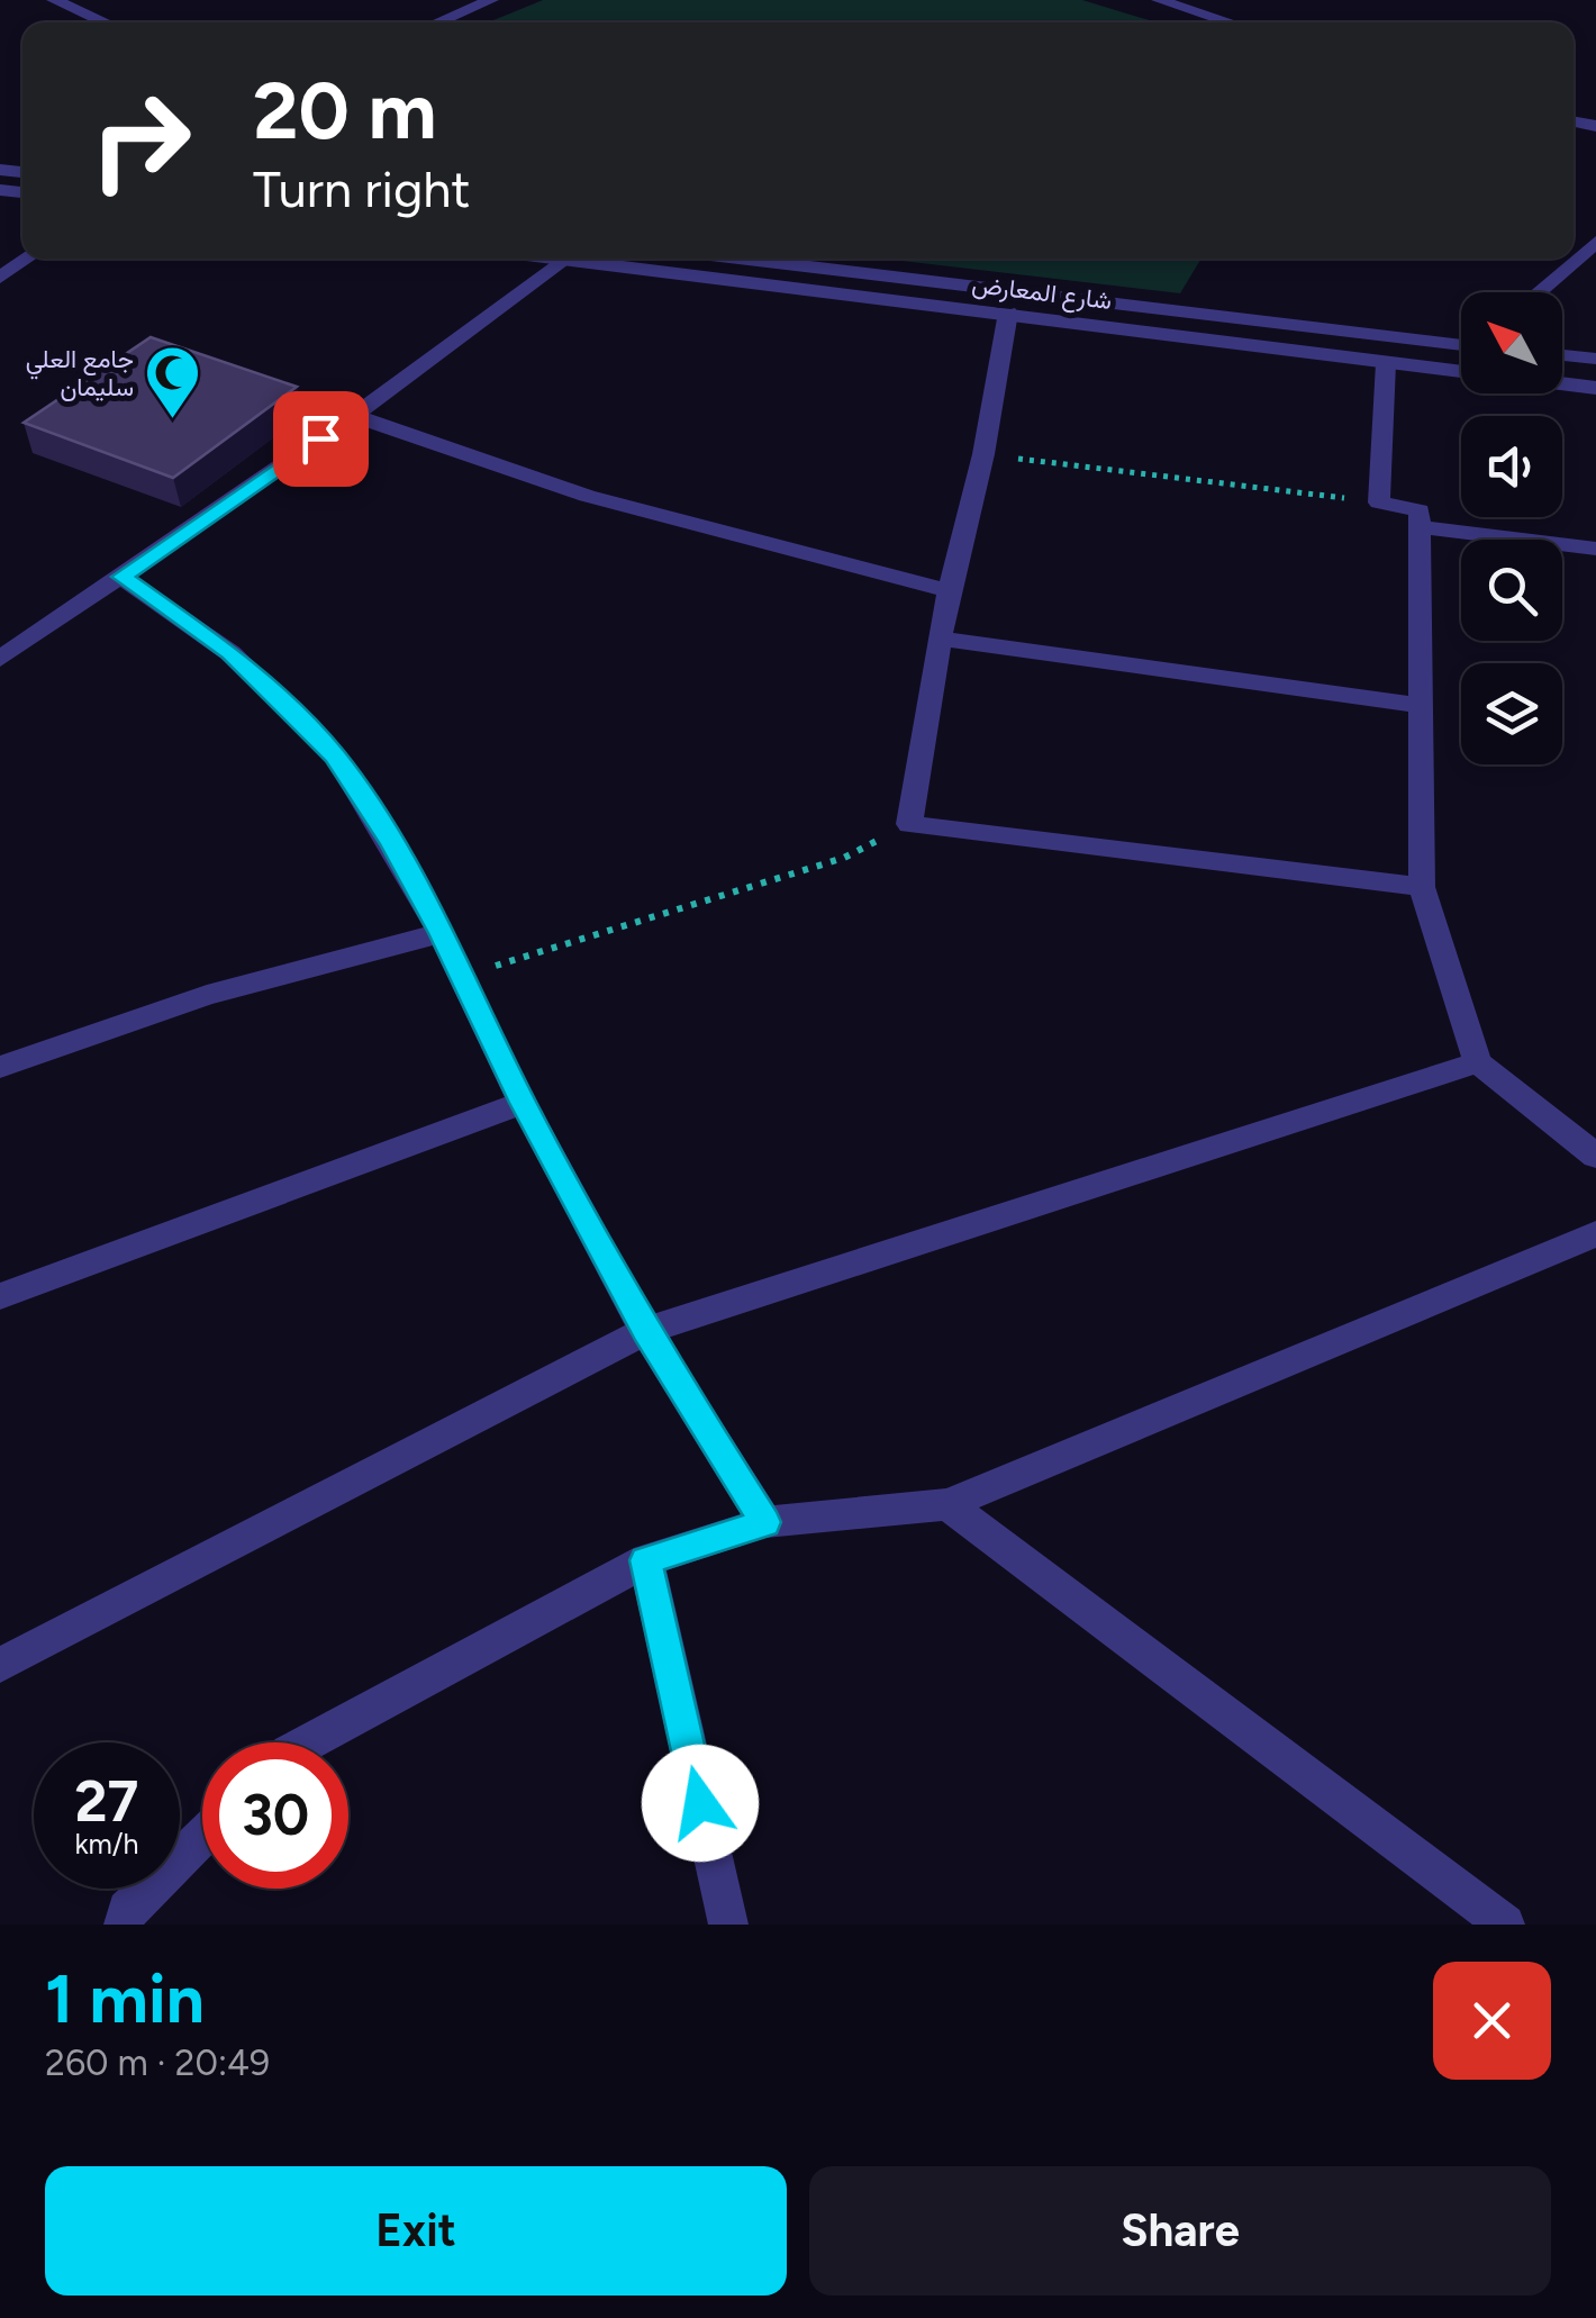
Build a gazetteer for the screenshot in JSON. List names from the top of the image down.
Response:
{
  "streets": {
    "street": ["شارع المعارض"]
  },
  "places": {
    "mosque": ["جامع العلي سليمان"]
  },
  "north": "top left",
  "page": {
    "turn": ["20 m", "Turn right"],
    "speed": "27 km/h",
    "limit": "30",
    "heading": ["1 min", "260 m · 20:49"],
    "buttons": ["Exit", "Share"]
  }
}
